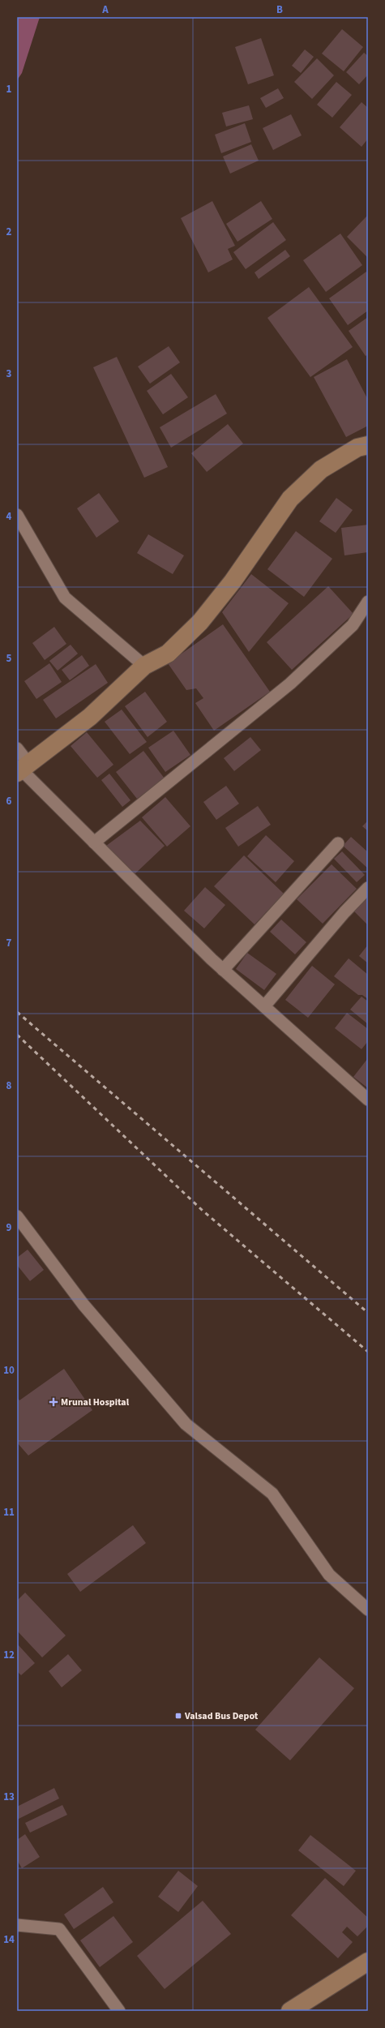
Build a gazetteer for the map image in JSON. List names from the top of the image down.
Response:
{
  "places": {
    "health": ["Mrunal Hospital"],
    "transit": ["Valsad Bus Depot"]
  },
  "grid": {
    "columns": ["A", "B"],
    "rows": [
      "1",
      "2",
      "3",
      "4",
      "5",
      "6",
      "7",
      "8",
      "9",
      "10",
      "11",
      "12",
      "13",
      "14"
    ]
  }
}
